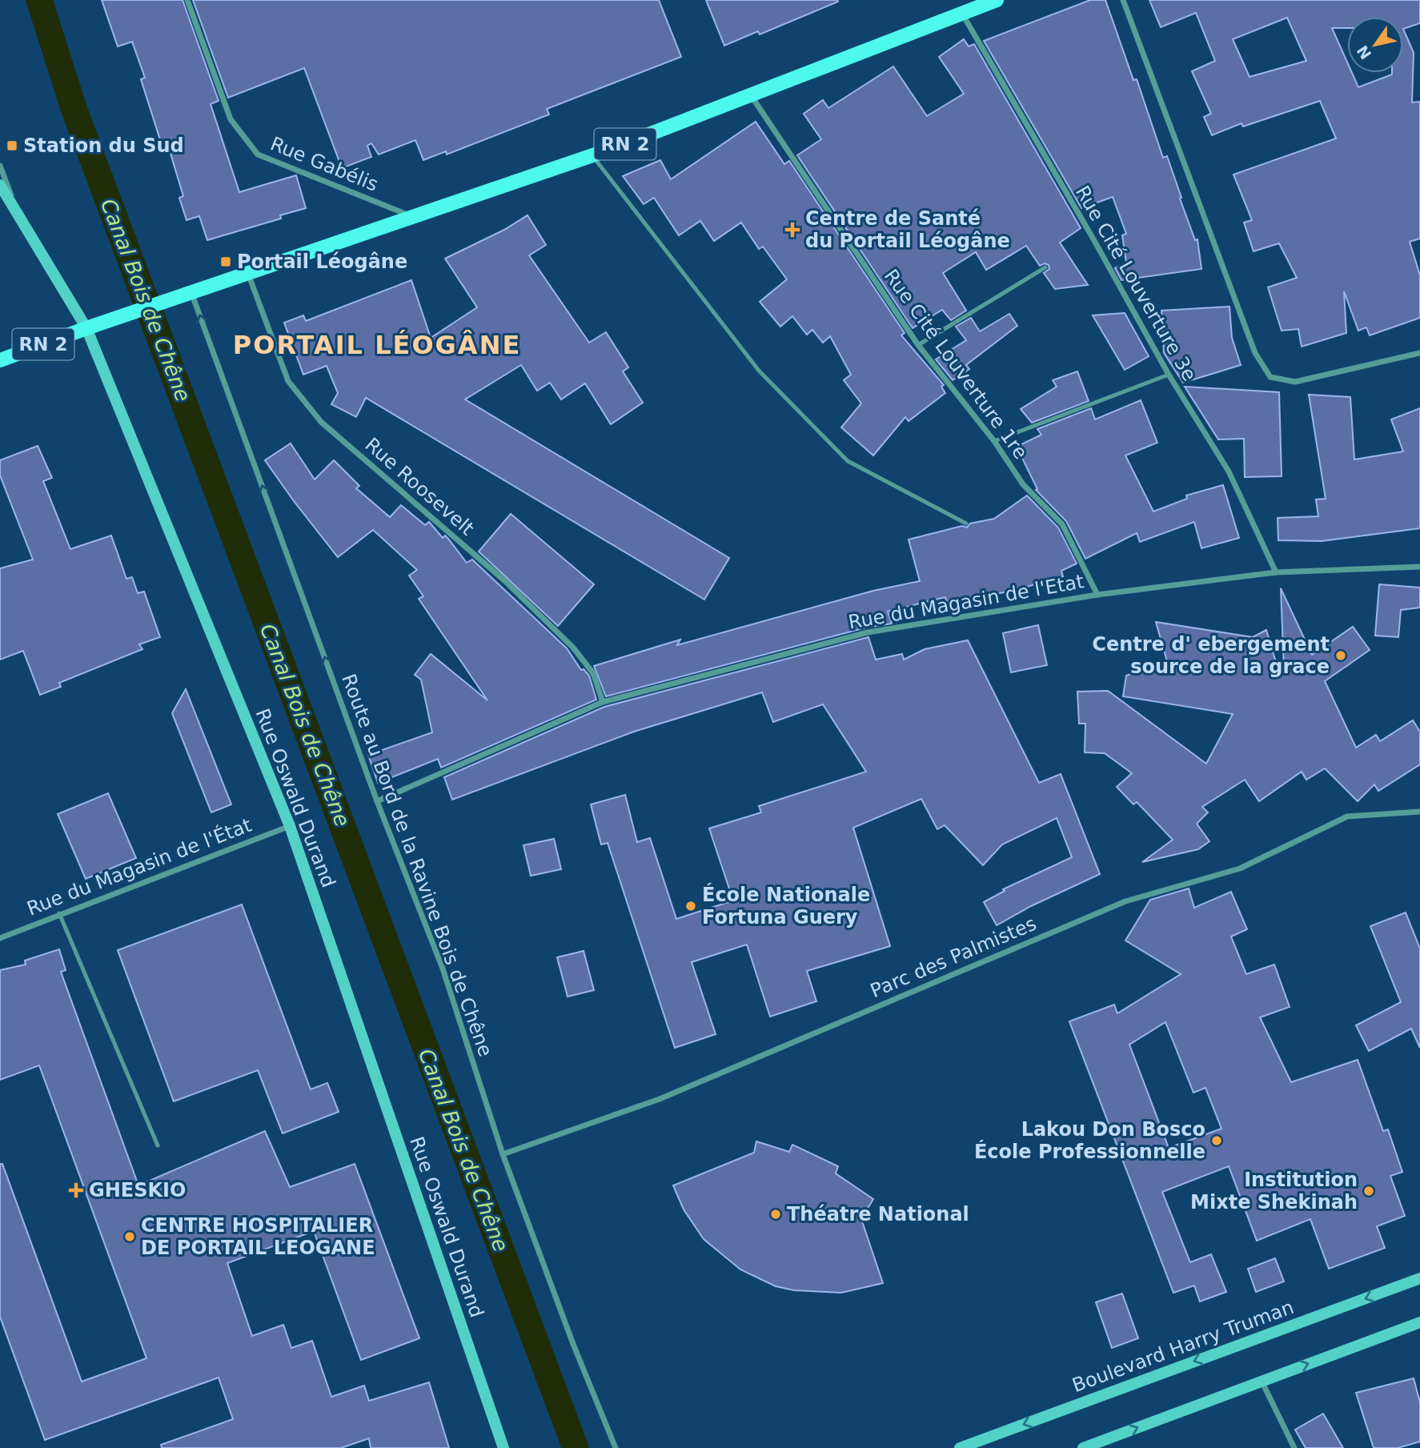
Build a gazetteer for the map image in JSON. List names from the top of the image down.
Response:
{
  "streets": {
    "main road": ["RN 2", "Rue Oswald Durand", "Boulevard Harry Truman"],
    "street": [
      "Rue Gabélis",
      "Rue Cité Louverture 3e",
      "Rue Cité Louverture 1re",
      "Rue Roosevelt",
      "Rue du Magasin de l'Etat",
      "Route au Bord de la Ravine Bois de Chêne",
      "Rue du Magasin de l'État",
      "Parc des Palmistes"
    ]
  },
  "crossings": [
    ["RN 2", "Rue Gabélis"],
    ["RN 2", "Rue Cité Louverture 3e"],
    ["RN 2", "Rue Cité Louverture 1re"],
    ["RN 2", "Rue Roosevelt"],
    ["RN 2", "Rue Oswald Durand"],
    ["RN 2", "Route au Bord de la Ravine Bois de Chêne"],
    ["Rue Cité Louverture 3e", "Rue du Magasin de l'Etat"],
    ["Rue Cité Louverture 1re", "Rue du Magasin de l'Etat"],
    ["Rue Roosevelt", "Rue du Magasin de l'Etat"],
    ["Rue du Magasin de l'Etat", "Route au Bord de la Ravine Bois de Chêne"],
    ["Rue Oswald Durand", "Rue du Magasin de l'État"],
    ["Route au Bord de la Ravine Bois de Chêne", "Parc des Palmistes"]
  ],
  "one_way": ["Route au Bord de la Ravine Bois de Chêne"],
  "districts": ["PORTAIL LÉOGÂNE"],
  "water": ["Canal Bois de Chêne"],
  "places": {
    "transit": ["Station du Sud", "Portail Léogâne"],
    "health": ["Centre de Santé du Portail Léogâne", "GHESKIO"],
    "other": [
      "Centre d' ebergement source de la grace",
      "École Nationale Fortuna Guery",
      "Lakou Don Bosco École Professionnelle",
      "Institution Mixte Shekinah",
      "Théatre National",
      "CENTRE HOSPITALIER DE PORTAIL LEOGANE"
    ]
  },
  "north": "bottom left"
}
